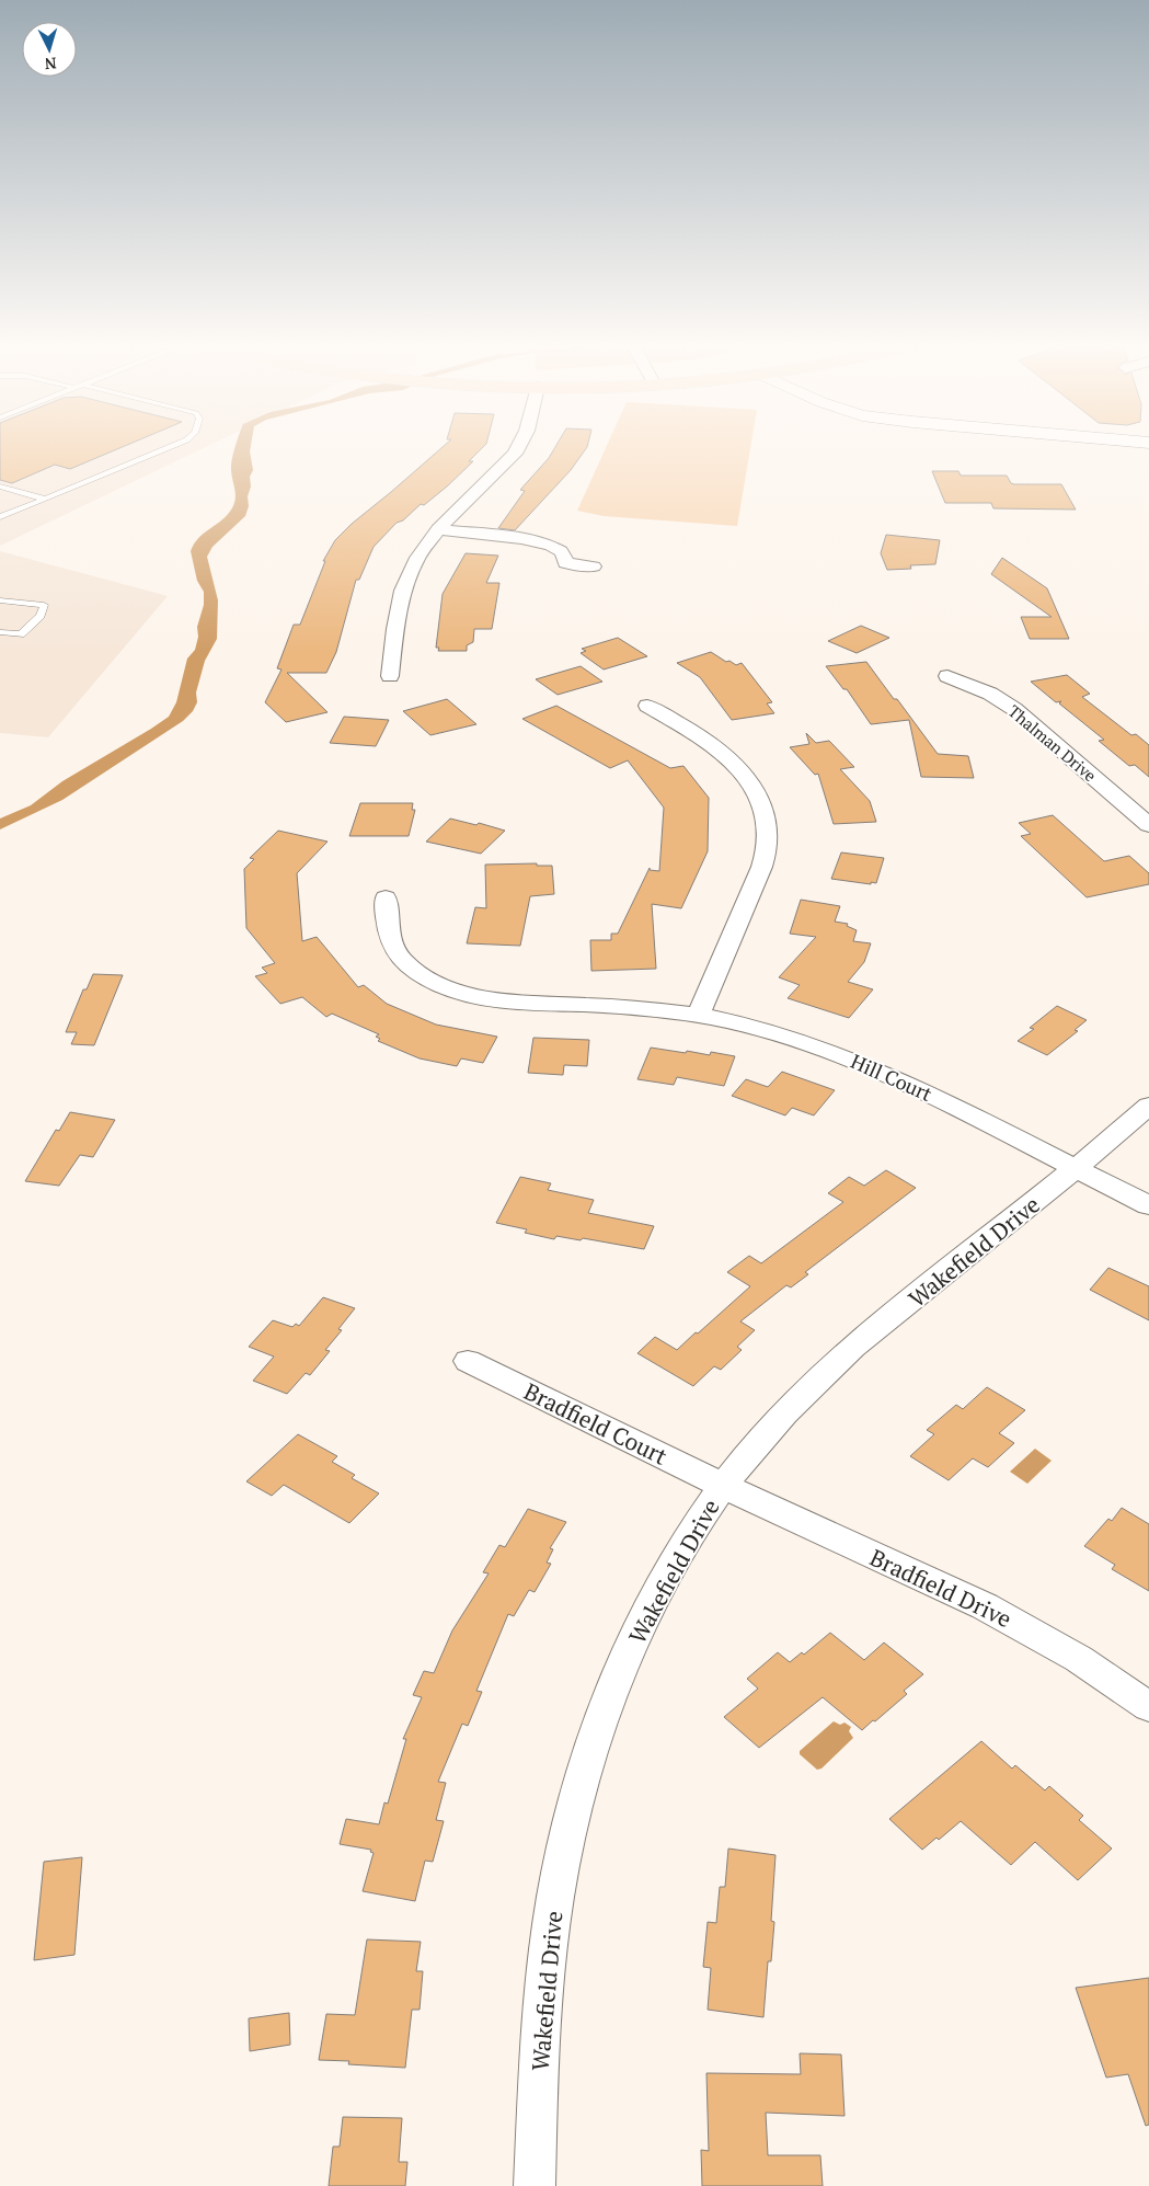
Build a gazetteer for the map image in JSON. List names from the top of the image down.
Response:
{
  "streets": {
    "street": [
      "Thalman Drive",
      "Hill Court",
      "Wakefield Drive",
      "Bradfield Court",
      "Bradfield Drive"
    ]
  },
  "crossings": [
    ["Hill Court", "Wakefield Drive"],
    ["Wakefield Drive", "Bradfield Court"],
    ["Wakefield Drive", "Bradfield Drive"],
    ["Bradfield Court", "Bradfield Drive"]
  ],
  "north": "bottom"
}
